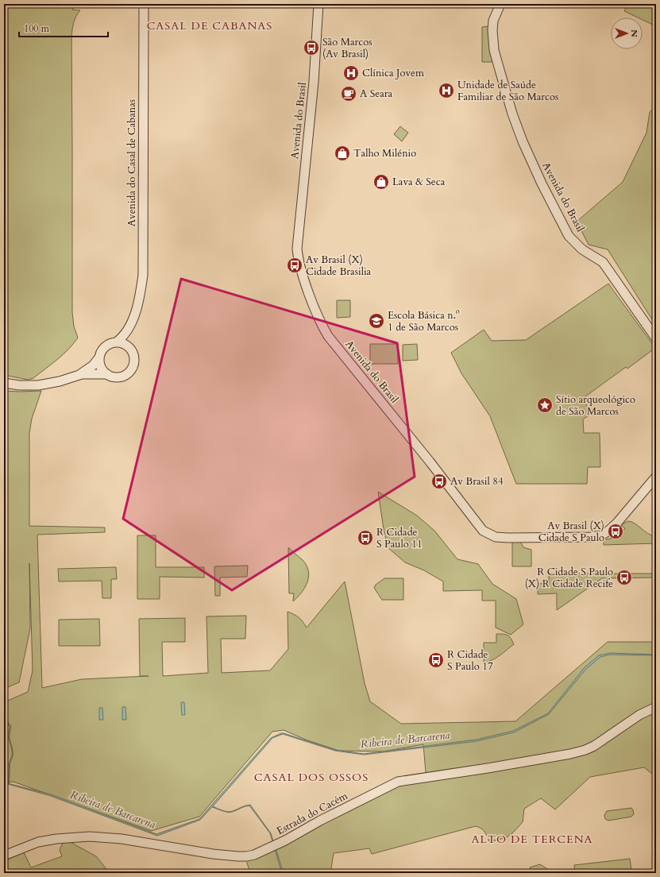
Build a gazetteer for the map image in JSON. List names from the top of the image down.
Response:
{
  "streets": {
    "street": ["Avenida do Brasil", "Avenida do Casal de Cabanas", "Estrada do Cacém"]
  },
  "districts": ["CASAL DE CABANAS", "CASAL DOS OSSOS", "ALTO DE TERCENA"],
  "water": ["Ribeira de Barcarena"],
  "places": {
    "bus stop": [
      "São Marcos (Av Brasil)",
      "Av Brasil (X) Cidade Brasilia",
      "Av Brasil 84",
      "Av Brasil (X) Cidade S Paulo",
      "R Cidade S Paulo 11",
      "R Cidade S Paulo (X) R Cidade Recife",
      "R Cidade S Paulo 17"
    ],
    "hospital": ["Clínica Jovem", "Unidade de Saúde Familiar de São Marcos"],
    "cafe": ["A Seara"],
    "shop": ["Talho Milénio", "Lava & Seca"],
    "school or university": ["Escola Básica n.º 1 de São Marcos"],
    "place": ["Sítio arqueológico de São Marcos"]
  },
  "scale_bar": "100 m",
  "north": "right"
}
